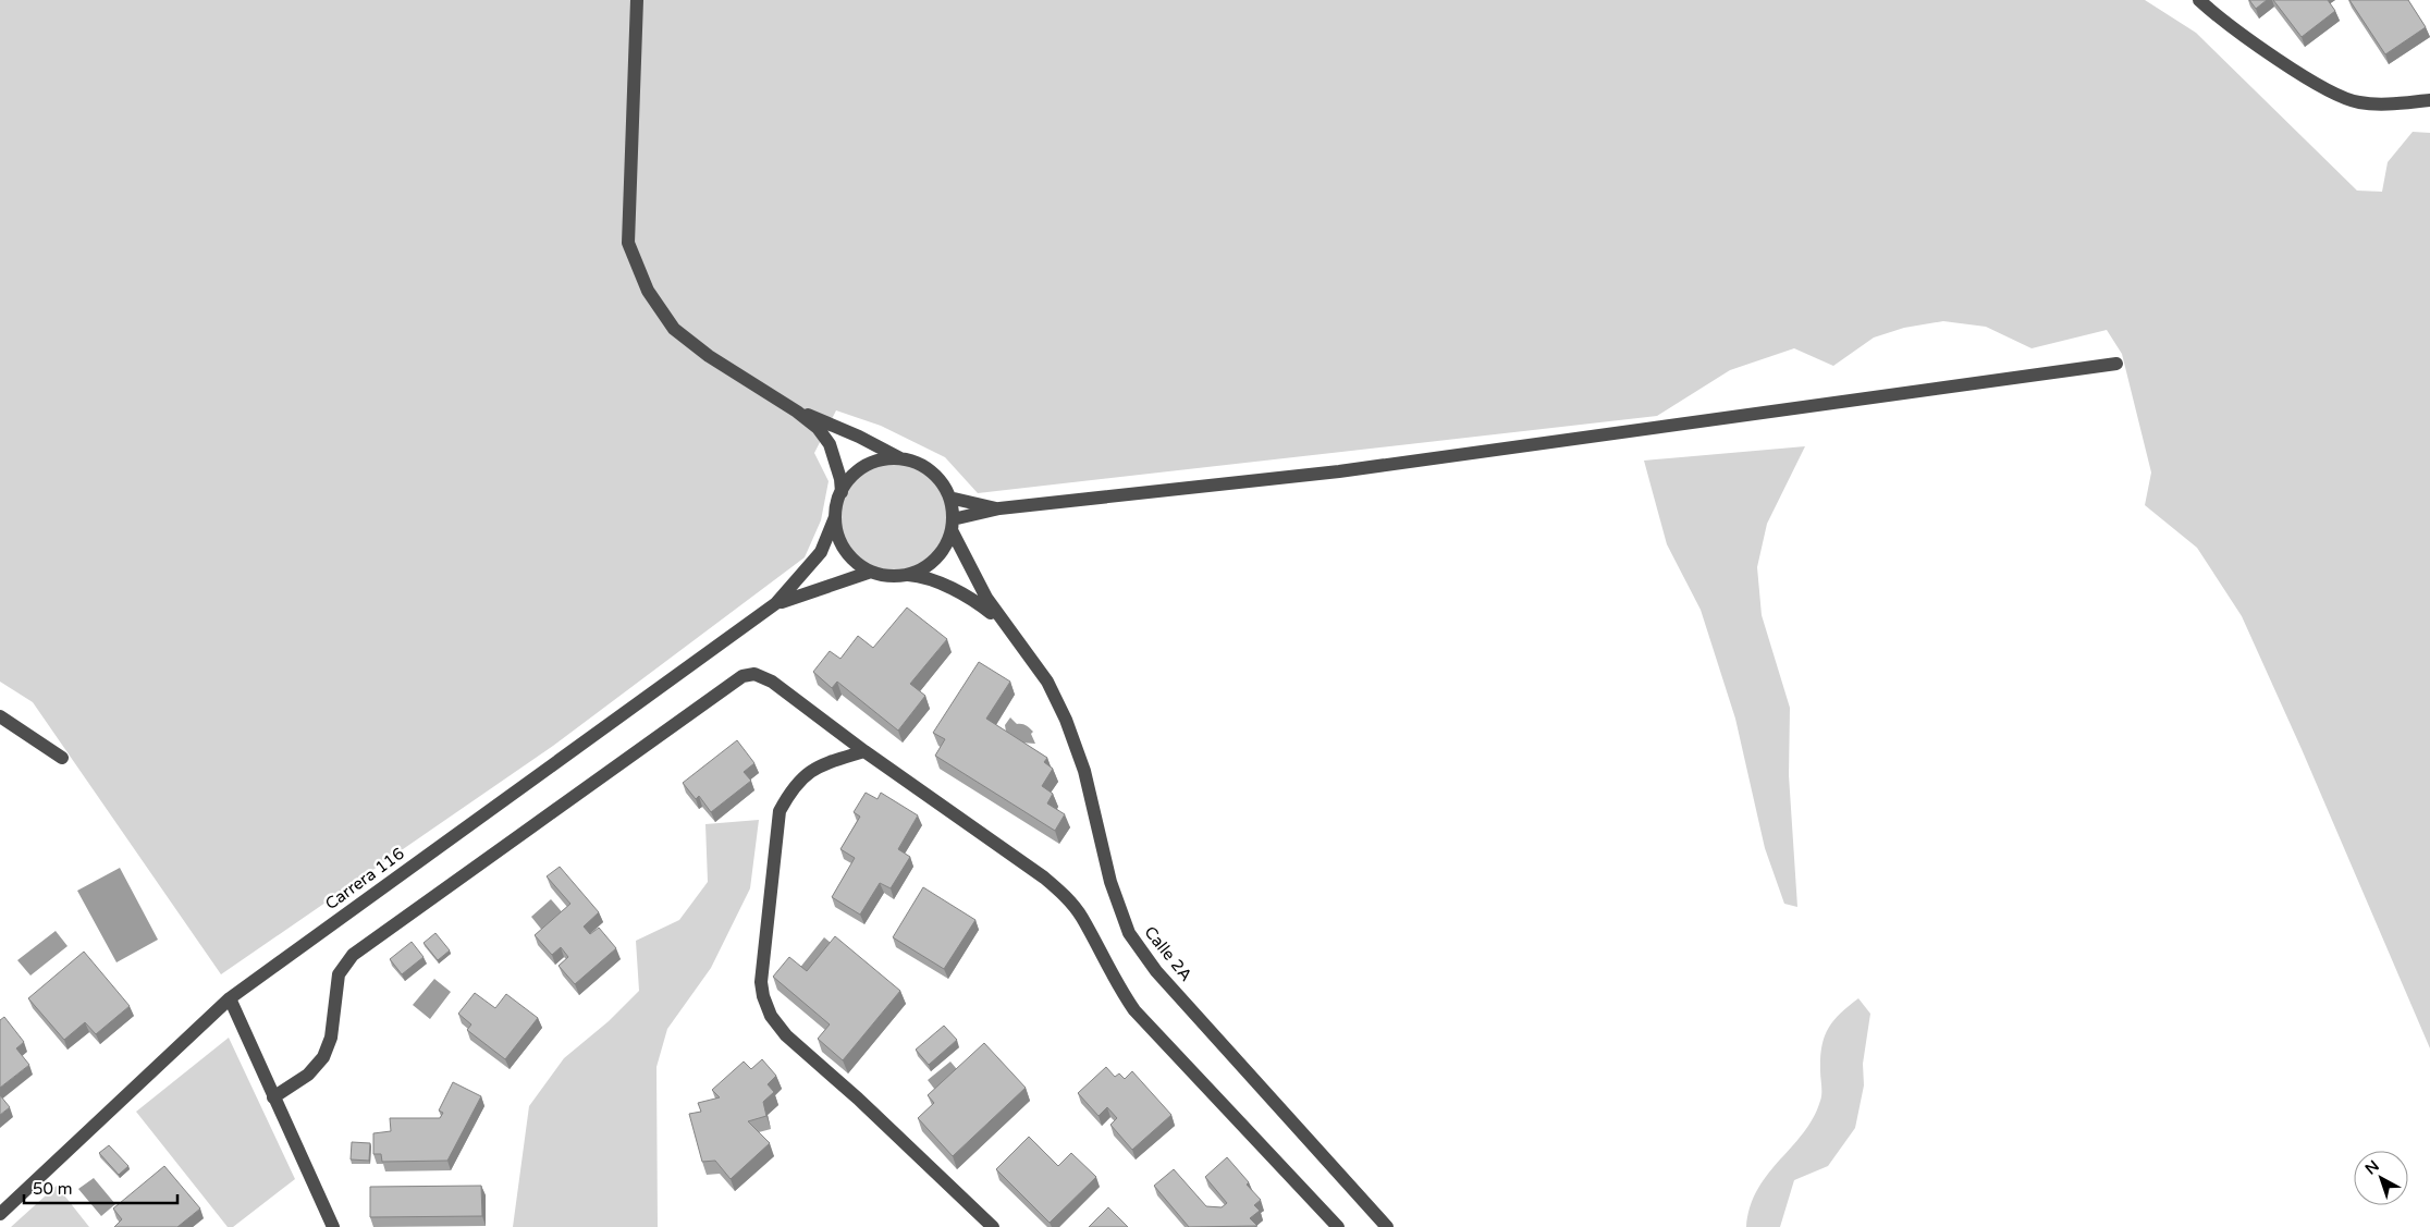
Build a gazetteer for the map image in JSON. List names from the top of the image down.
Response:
{
  "streets": {
    "street": ["Carrera 116", "Calle 2A"]
  },
  "crossings": [
    ["Carrera 116", "Calle 2A"]
  ],
  "scale_bar": "50 m",
  "north": "top left"
}
